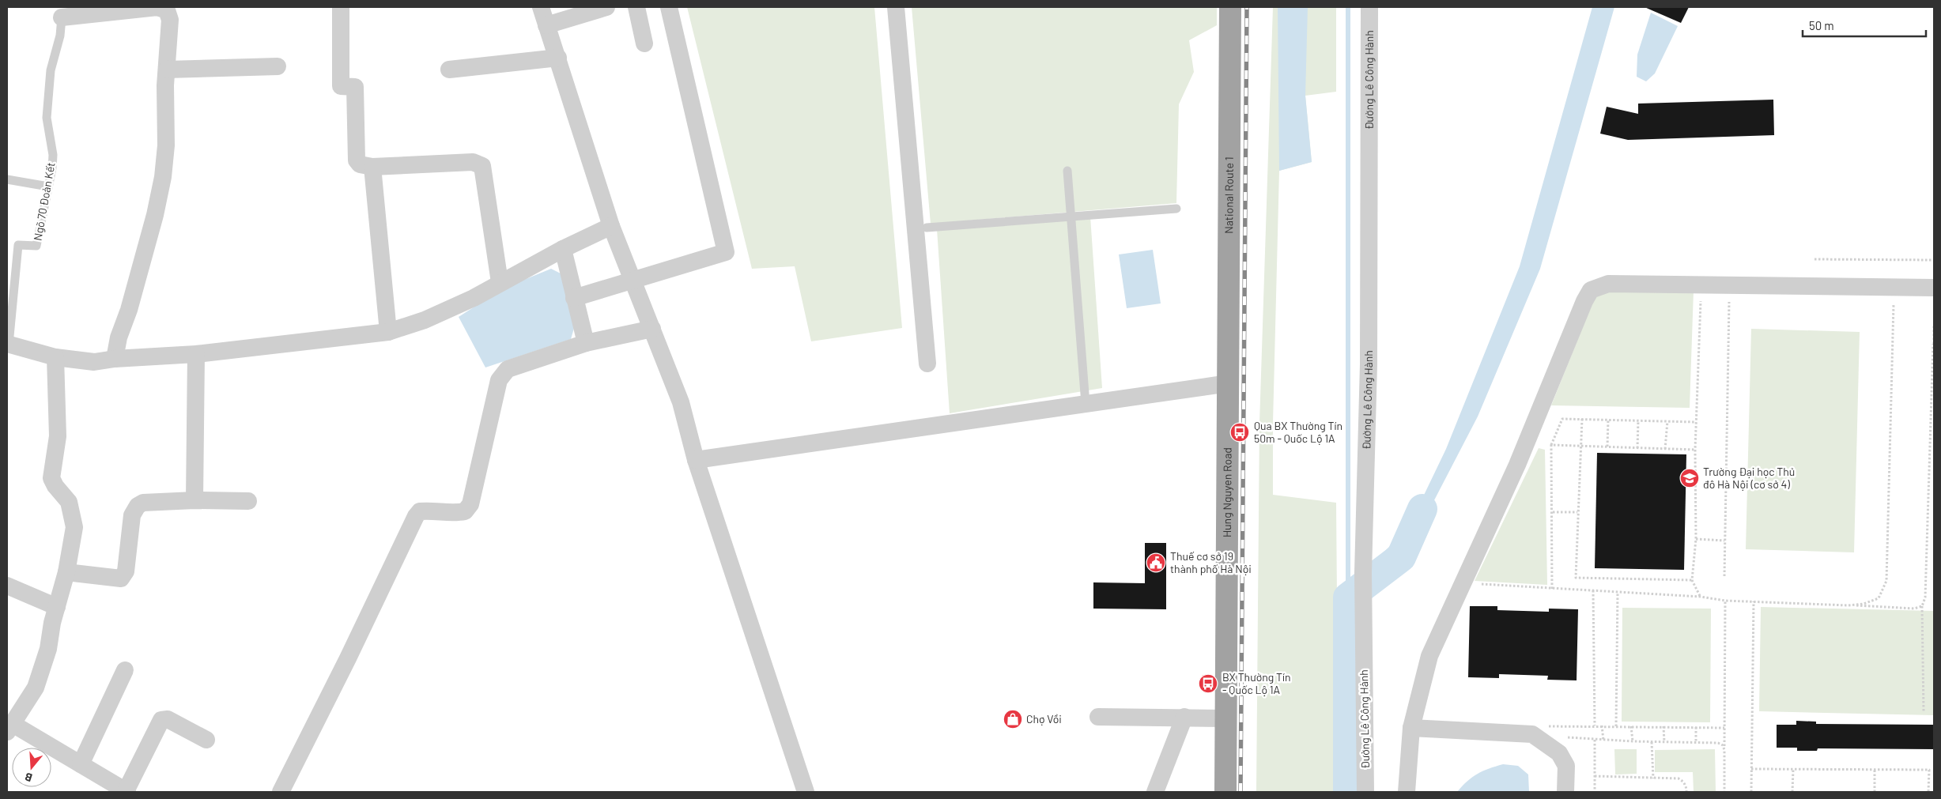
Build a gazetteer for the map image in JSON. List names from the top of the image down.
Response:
{
  "streets": {
    "highway": ["National Route 1", "Hung Nguyen Road"],
    "street": ["Đường Lê Công Hành"],
    "lane": ["Ngõ 70 Đoàn Kết"]
  },
  "crossings": [
    ["National Route 1", "Hung Nguyen Road"]
  ],
  "places": {
    "bus stop": ["Qua BX Thường Tín 50m - Quốc Lộ 1A", "BX Thường Tín - Quốc Lộ 1A"],
    "school or university": ["Trường Đại học Thủ đô Hà Nội (cơ sở 4)"],
    "public building": ["Thuế cơ sở 19 thành phố Hà Nội"],
    "shop": ["Chợ Vồi"]
  },
  "scale_bar": "50 m",
  "north": "bottom"
}
